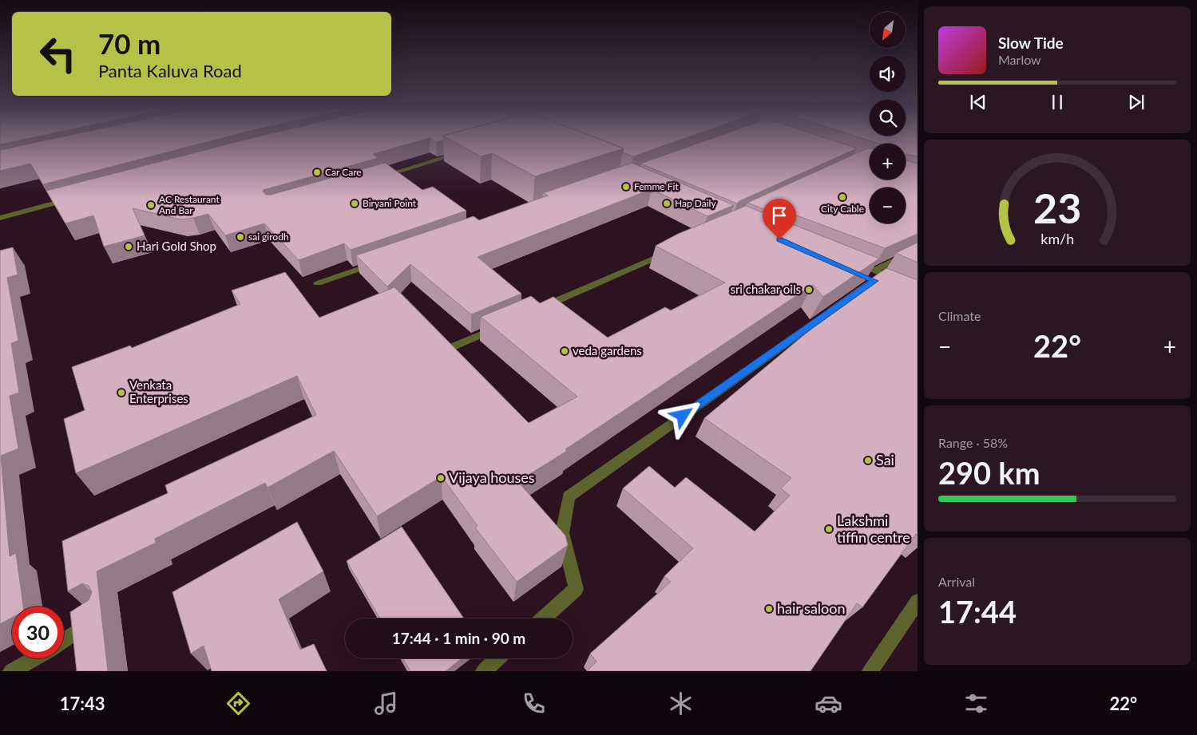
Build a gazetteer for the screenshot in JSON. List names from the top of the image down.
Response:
{
  "places": [
    "Car Care",
    "Femme Fit",
    "City Cable",
    "Biryani Point",
    "Hap Daily",
    "AC Restaurant And Bar",
    "sai girodh",
    "Hari Gold Shop",
    "sri chakar oils",
    "veda gardens",
    "Venkata Enterprises",
    "Sai",
    "Vijaya houses",
    "Lakshmi tiffin centre",
    "hair saloon"
  ],
  "north": "bottom left",
  "page": {
    "map_buttons": ["+", "−"],
    "turn": ["70 m", "Panta Kaluva Road"],
    "song": ["Slow Tide", "Marlow"],
    "tile": [
      "Climate",
      ["Range · 58%", "290 km"],
      ["Arrival", "17:44"]
    ],
    "heat": ["−", "22°", "+"],
    "limit": "30",
    "trip": "17:44 · 1 min · 90 m",
    "tabs": ["17:43", "22°"],
    "gauge": ["23", "km/h"]
  }
}
